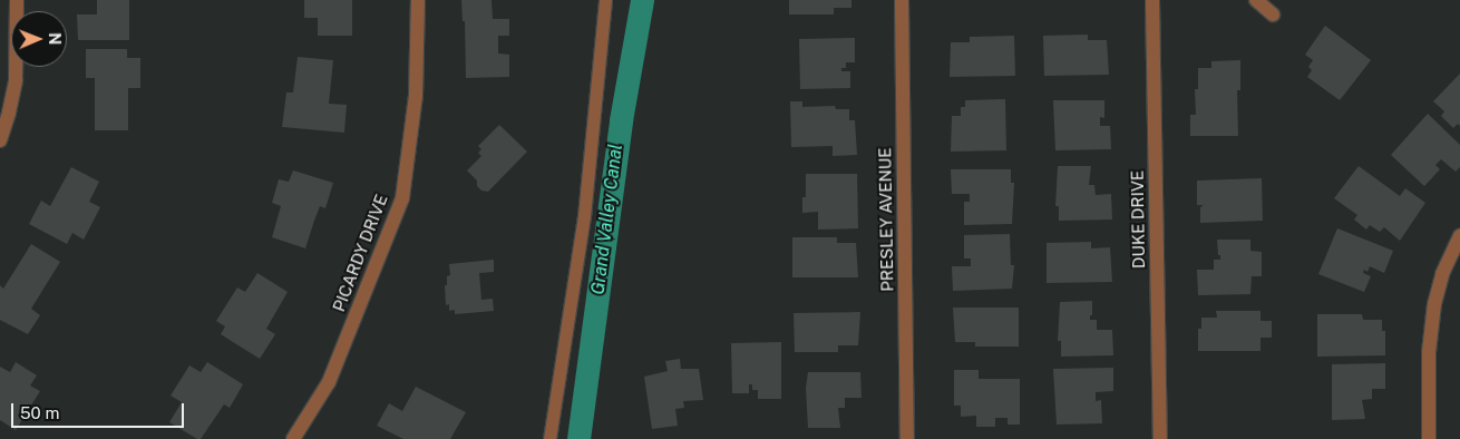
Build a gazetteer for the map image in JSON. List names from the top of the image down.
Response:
{
  "streets": {
    "street": ["PRESLEY AVENUE", "DUKE DRIVE", "PICARDY DRIVE"]
  },
  "water": ["Grand Valley Canal"],
  "scale_bar": "50 m",
  "north": "right"
}
